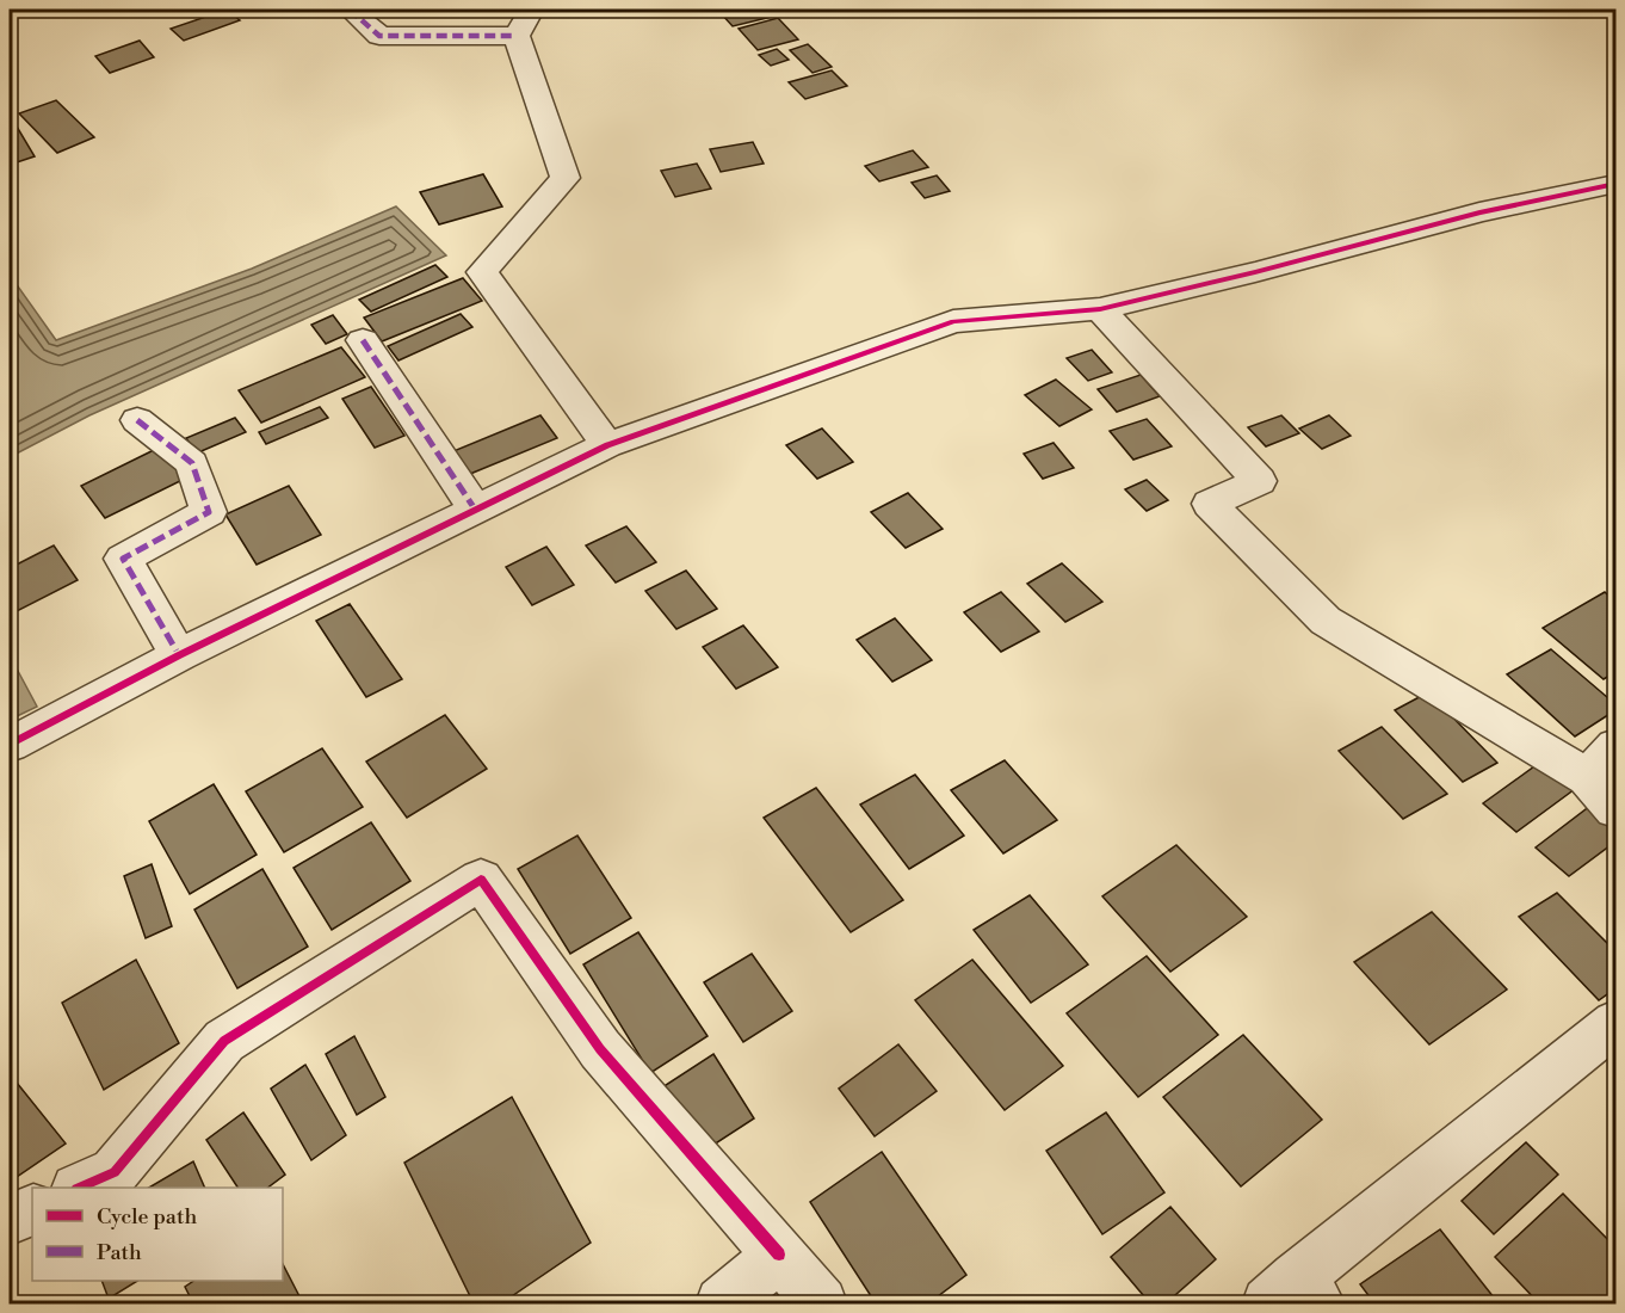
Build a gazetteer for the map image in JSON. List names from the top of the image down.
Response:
{
  "legend": ["Cycle path", "Path"]
}
